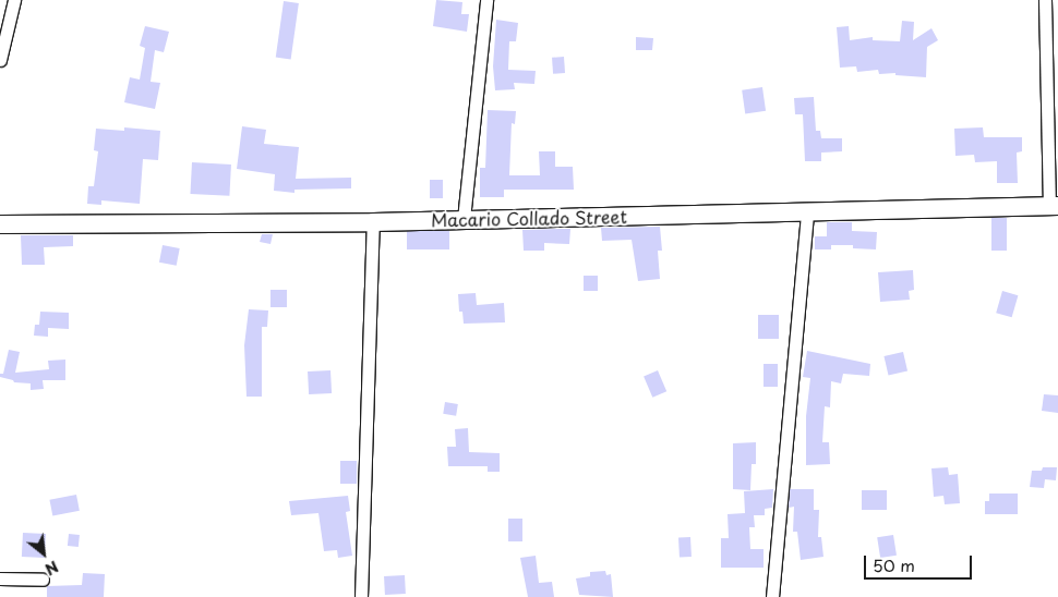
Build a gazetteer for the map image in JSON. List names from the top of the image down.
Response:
{
  "streets": {
    "street": ["Macario Collado Street"]
  },
  "scale_bar": "50 m",
  "north": "bottom right"
}
